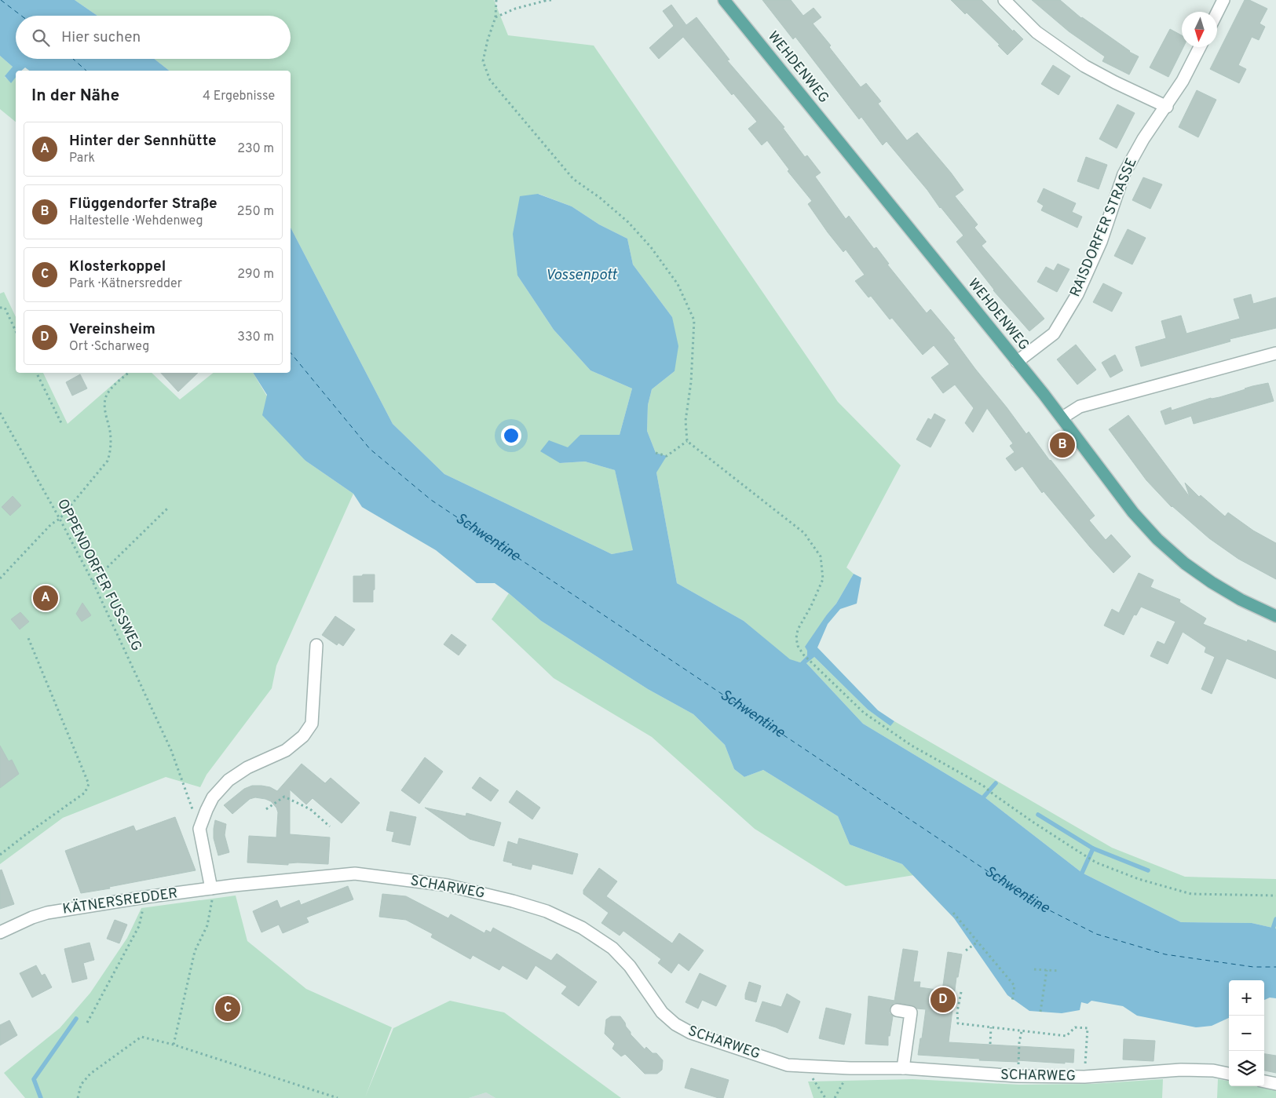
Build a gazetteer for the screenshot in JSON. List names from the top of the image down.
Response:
{
  "streets": {
    "main road": ["WEHDENWEG"],
    "street": ["RAISDORFER STRASSE", "SCHARWEG", "KÄTNERSREDDER"],
    "path": ["OPPENDORFER FUSSWEG"]
  },
  "crossings": [
    ["WEHDENWEG", "RAISDORFER STRASSE"],
    ["SCHARWEG", "KÄTNERSREDDER"]
  ],
  "water": ["Vossenpott", "Schwentine"],
  "north": "bottom",
  "page": {
    "search": "Hier suchen",
    "heading": ["In der Nähe", "4 Ergebnisse"],
    "list": [
      {
        "mark": "A",
        "name": "Hinter der Sennhütte",
        "note": "Park",
        "value": "230 m"
      },
      {
        "mark": "B",
        "name": "Flüggendorfer Straße",
        "note": "Haltestelle · Wehdenweg",
        "value": "250 m"
      },
      {
        "mark": "C",
        "name": "Klosterkoppel",
        "note": "Park · Kätnersredder",
        "value": "290 m"
      },
      {
        "mark": "D",
        "name": "Vereinsheim",
        "note": "Ort · Scharweg",
        "value": "330 m"
      }
    ],
    "pins": [
      "B",
      "A",
      "D",
      "C"
    ],
    "map_buttons": ["+", "−"]
  }
}
